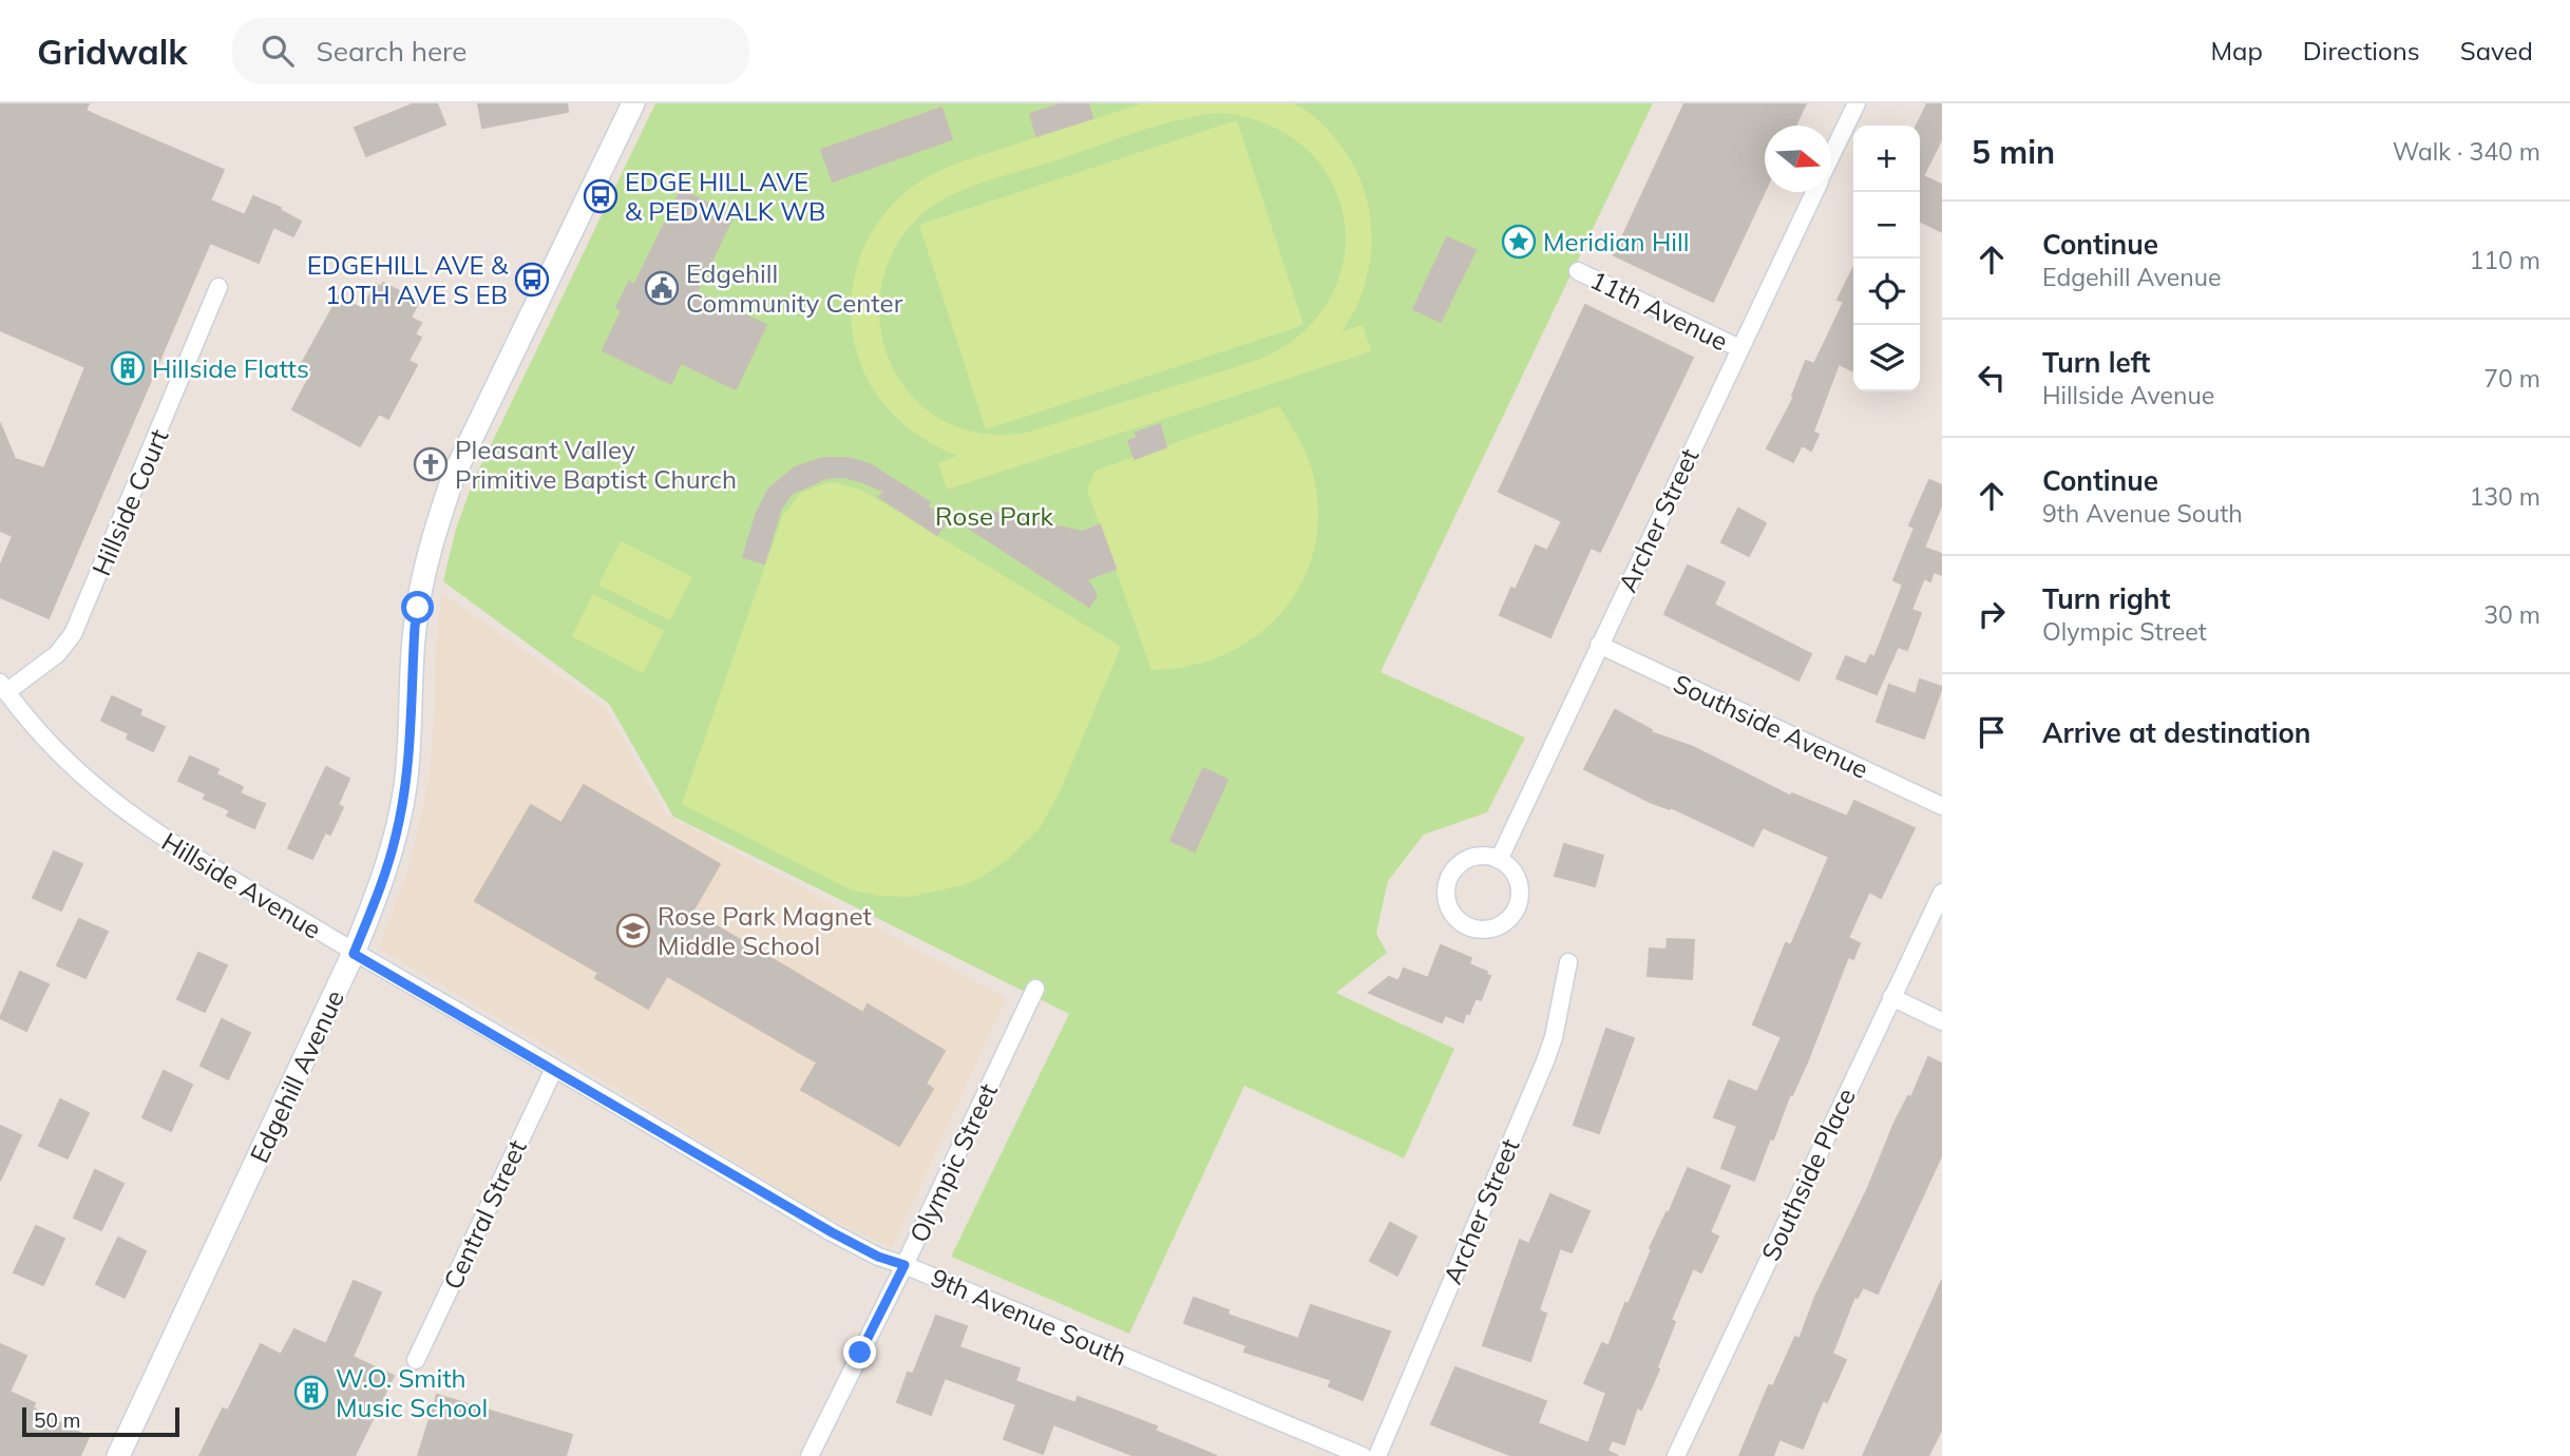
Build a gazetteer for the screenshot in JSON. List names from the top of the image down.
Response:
{
  "streets": {
    "street": [
      "11th Avenue",
      "Hillside Court",
      "Archer Street",
      "Southside Avenue",
      "Hillside Avenue",
      "Edgehill Avenue",
      "Olympic Street",
      "Southside Place",
      "Central Street",
      "9th Avenue South"
    ]
  },
  "crossings": [
    ["11th Avenue", "Archer Street"],
    ["Hillside Court", "Hillside Avenue"],
    ["Archer Street", "Southside Avenue"],
    ["Hillside Avenue", "Edgehill Avenue"],
    ["Hillside Avenue", "Central Street"],
    ["Hillside Avenue", "9th Avenue South"],
    ["Olympic Street", "9th Avenue South"],
    ["Central Street", "9th Avenue South"]
  ],
  "parks": ["Rose Park"],
  "places": {
    "bus stop": ["EDGE HILL AVE & PEDWALK WB", "EDGEHILL AVE & 10TH AVE S EB"],
    "place": ["Meridian Hill"],
    "public building": ["Edgehill Community Center"],
    "building": ["Hillside Flatts", "W.O. Smith Music School"],
    "church": ["Pleasant Valley Primitive Baptist Church"],
    "school or university": ["Rose Park Magnet Middle School"]
  },
  "scale_bar": "50 m",
  "north": "right",
  "page": {
    "header": "Gridwalk",
    "search": "Search here",
    "nav": ["Map", "Directions", "Saved"],
    "heading": ["5 min", "Walk · 340 m"],
    "map_buttons": ["+", "−"],
    "list": [
      ["Continue", "Edgehill Avenue", "110 m"],
      ["Turn left", "Hillside Avenue", "70 m"],
      ["Continue", "9th Avenue South", "130 m"],
      ["Turn right", "Olympic Street", "30 m"],
      "Arrive at destination"
    ],
    "scale": "50 m"
  }
}
